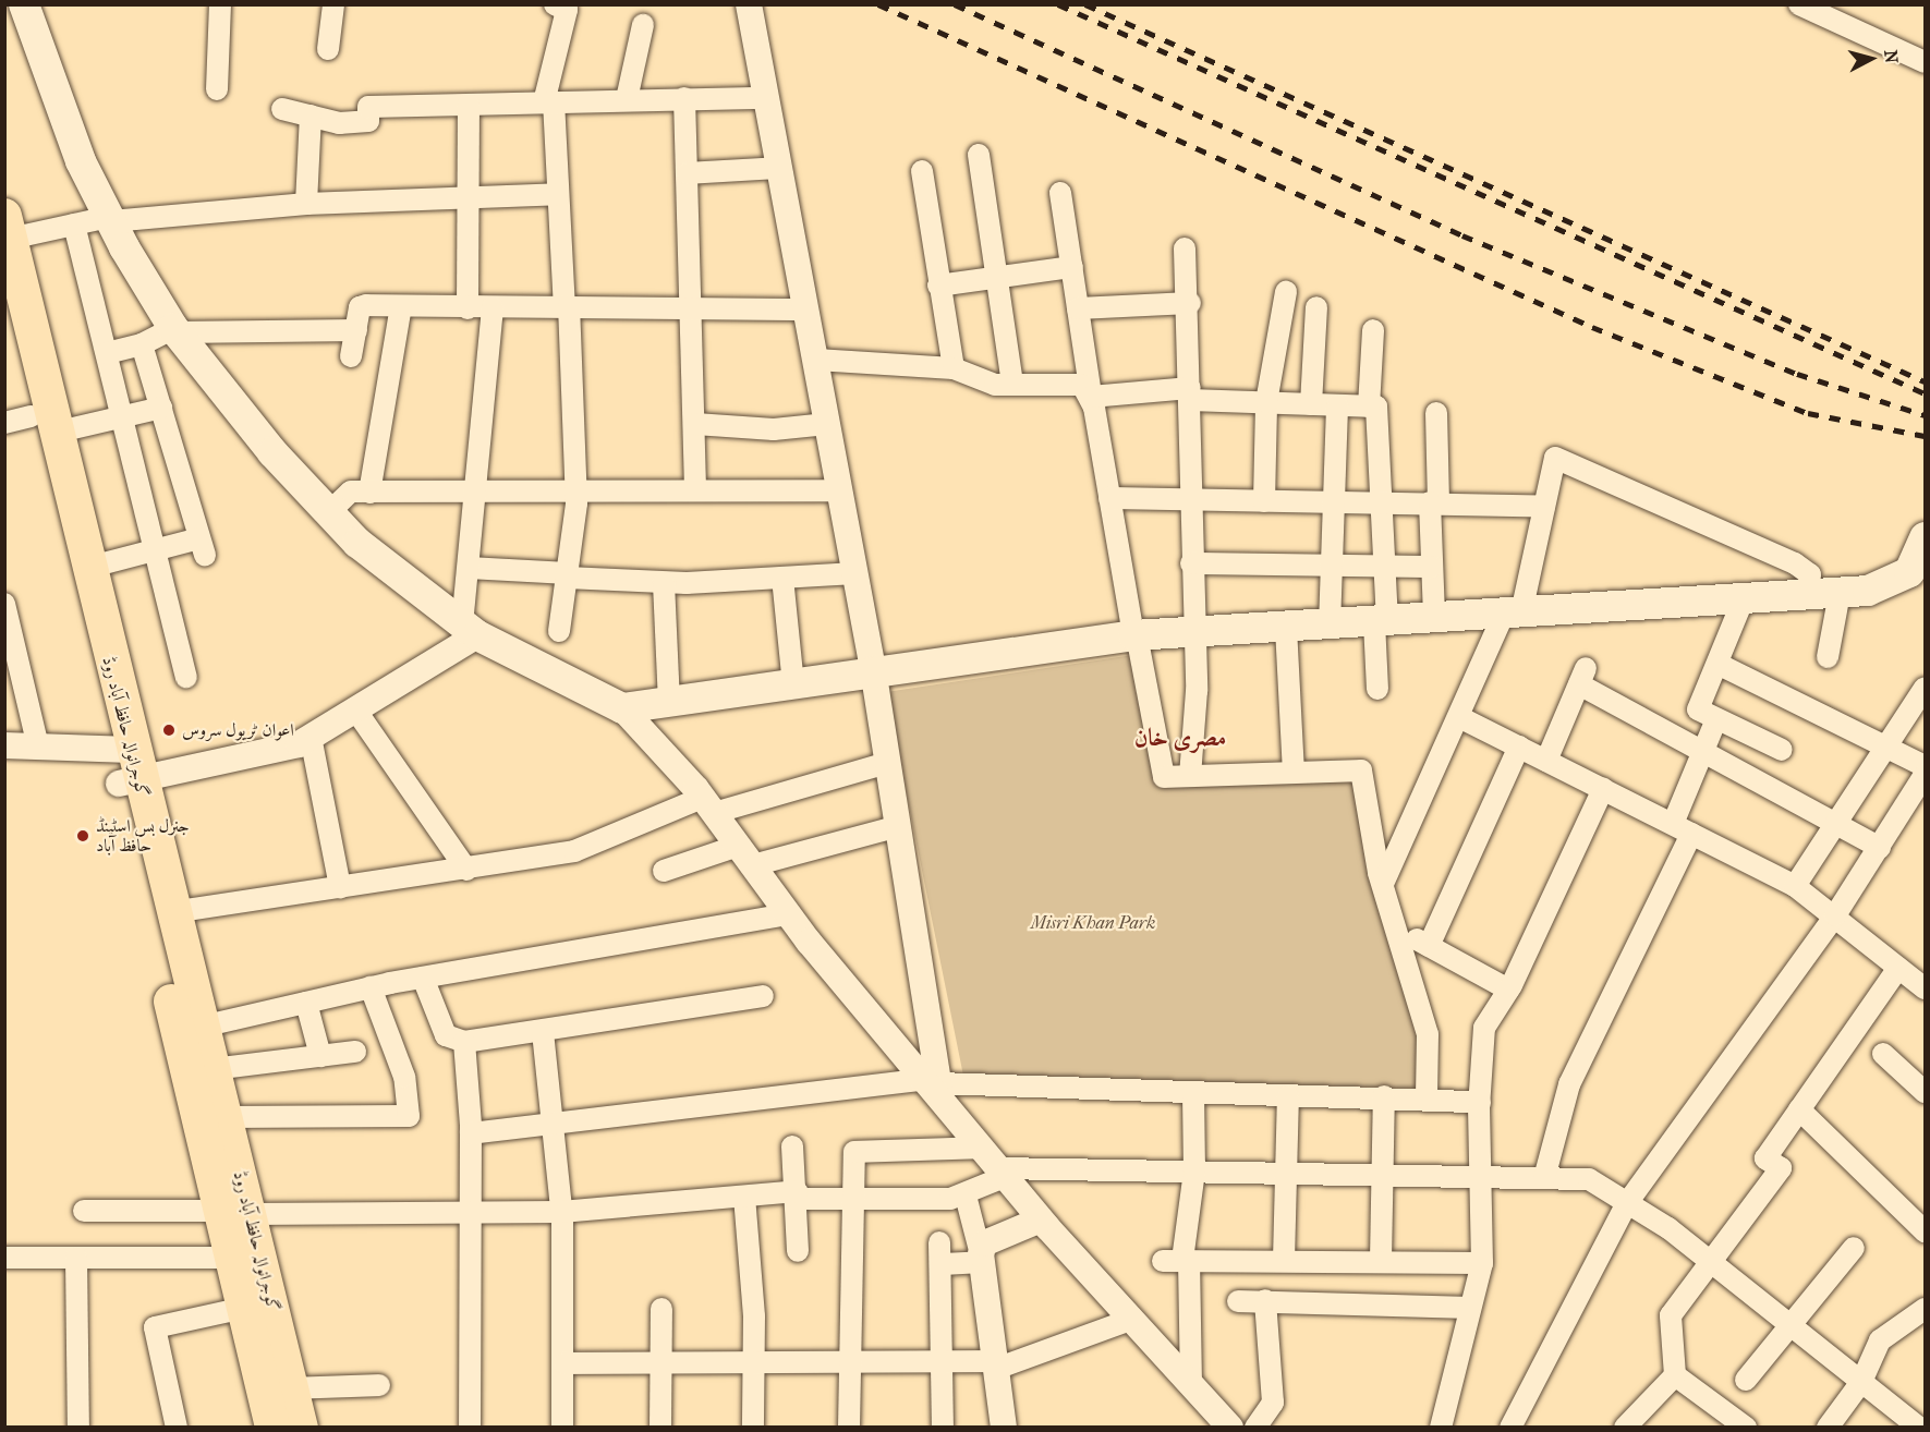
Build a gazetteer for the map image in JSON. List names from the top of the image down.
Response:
{
  "streets": {
    "main road": ["گوجرانوالہ حافظ آباد روڈ"]
  },
  "districts": ["مصری خان"],
  "parks": ["Misri Khan Park"],
  "places": ["اعوان ٹریول سروس", "جنرل بس اسٹینڈ حافظ آباد"],
  "north": "right"
}
